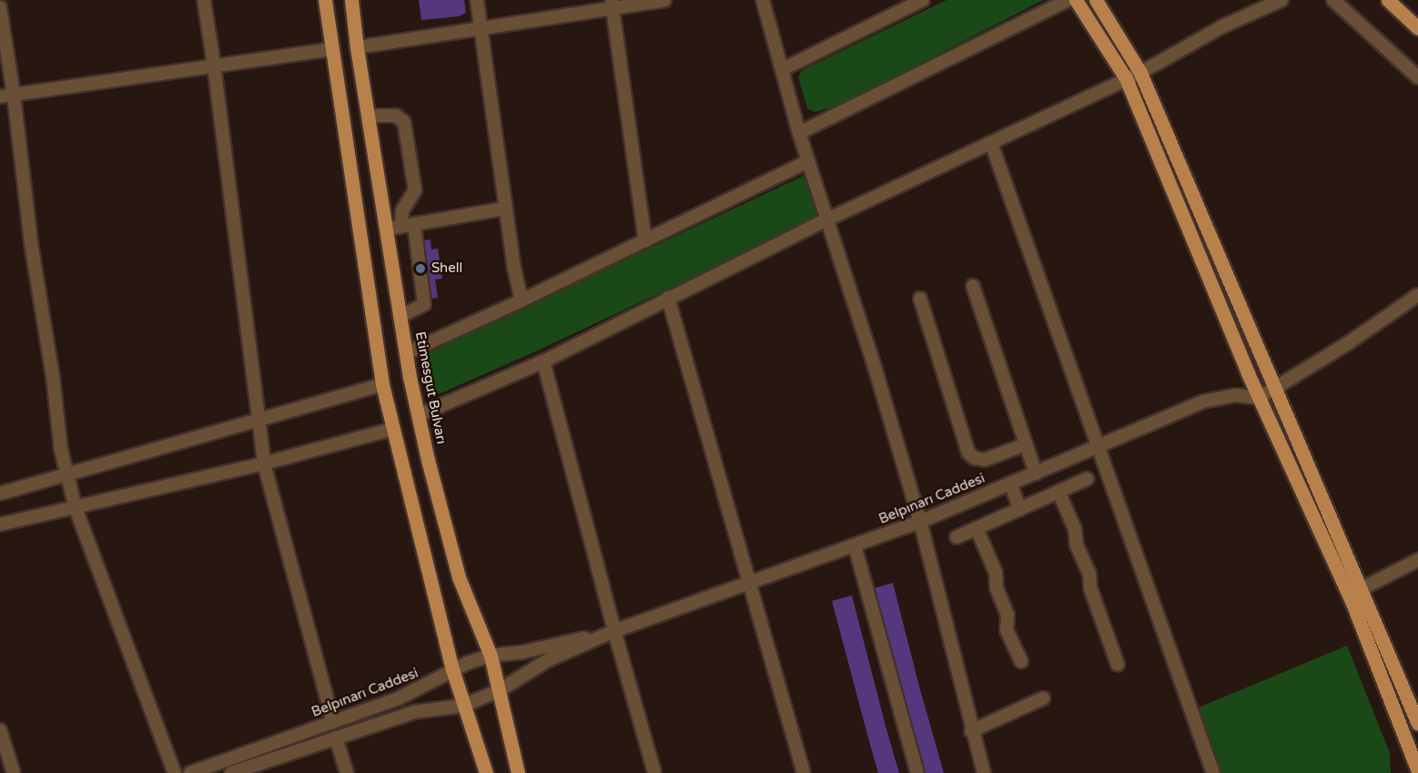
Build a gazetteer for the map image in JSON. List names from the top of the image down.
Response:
{
  "streets": {
    "main road": ["Etimesgut Bulvarı"],
    "street": ["Belpınarı Caddesi"]
  },
  "crossings": [
    ["Etimesgut Bulvarı", "Belpınarı Caddesi"]
  ],
  "places": ["Shell"]
}
